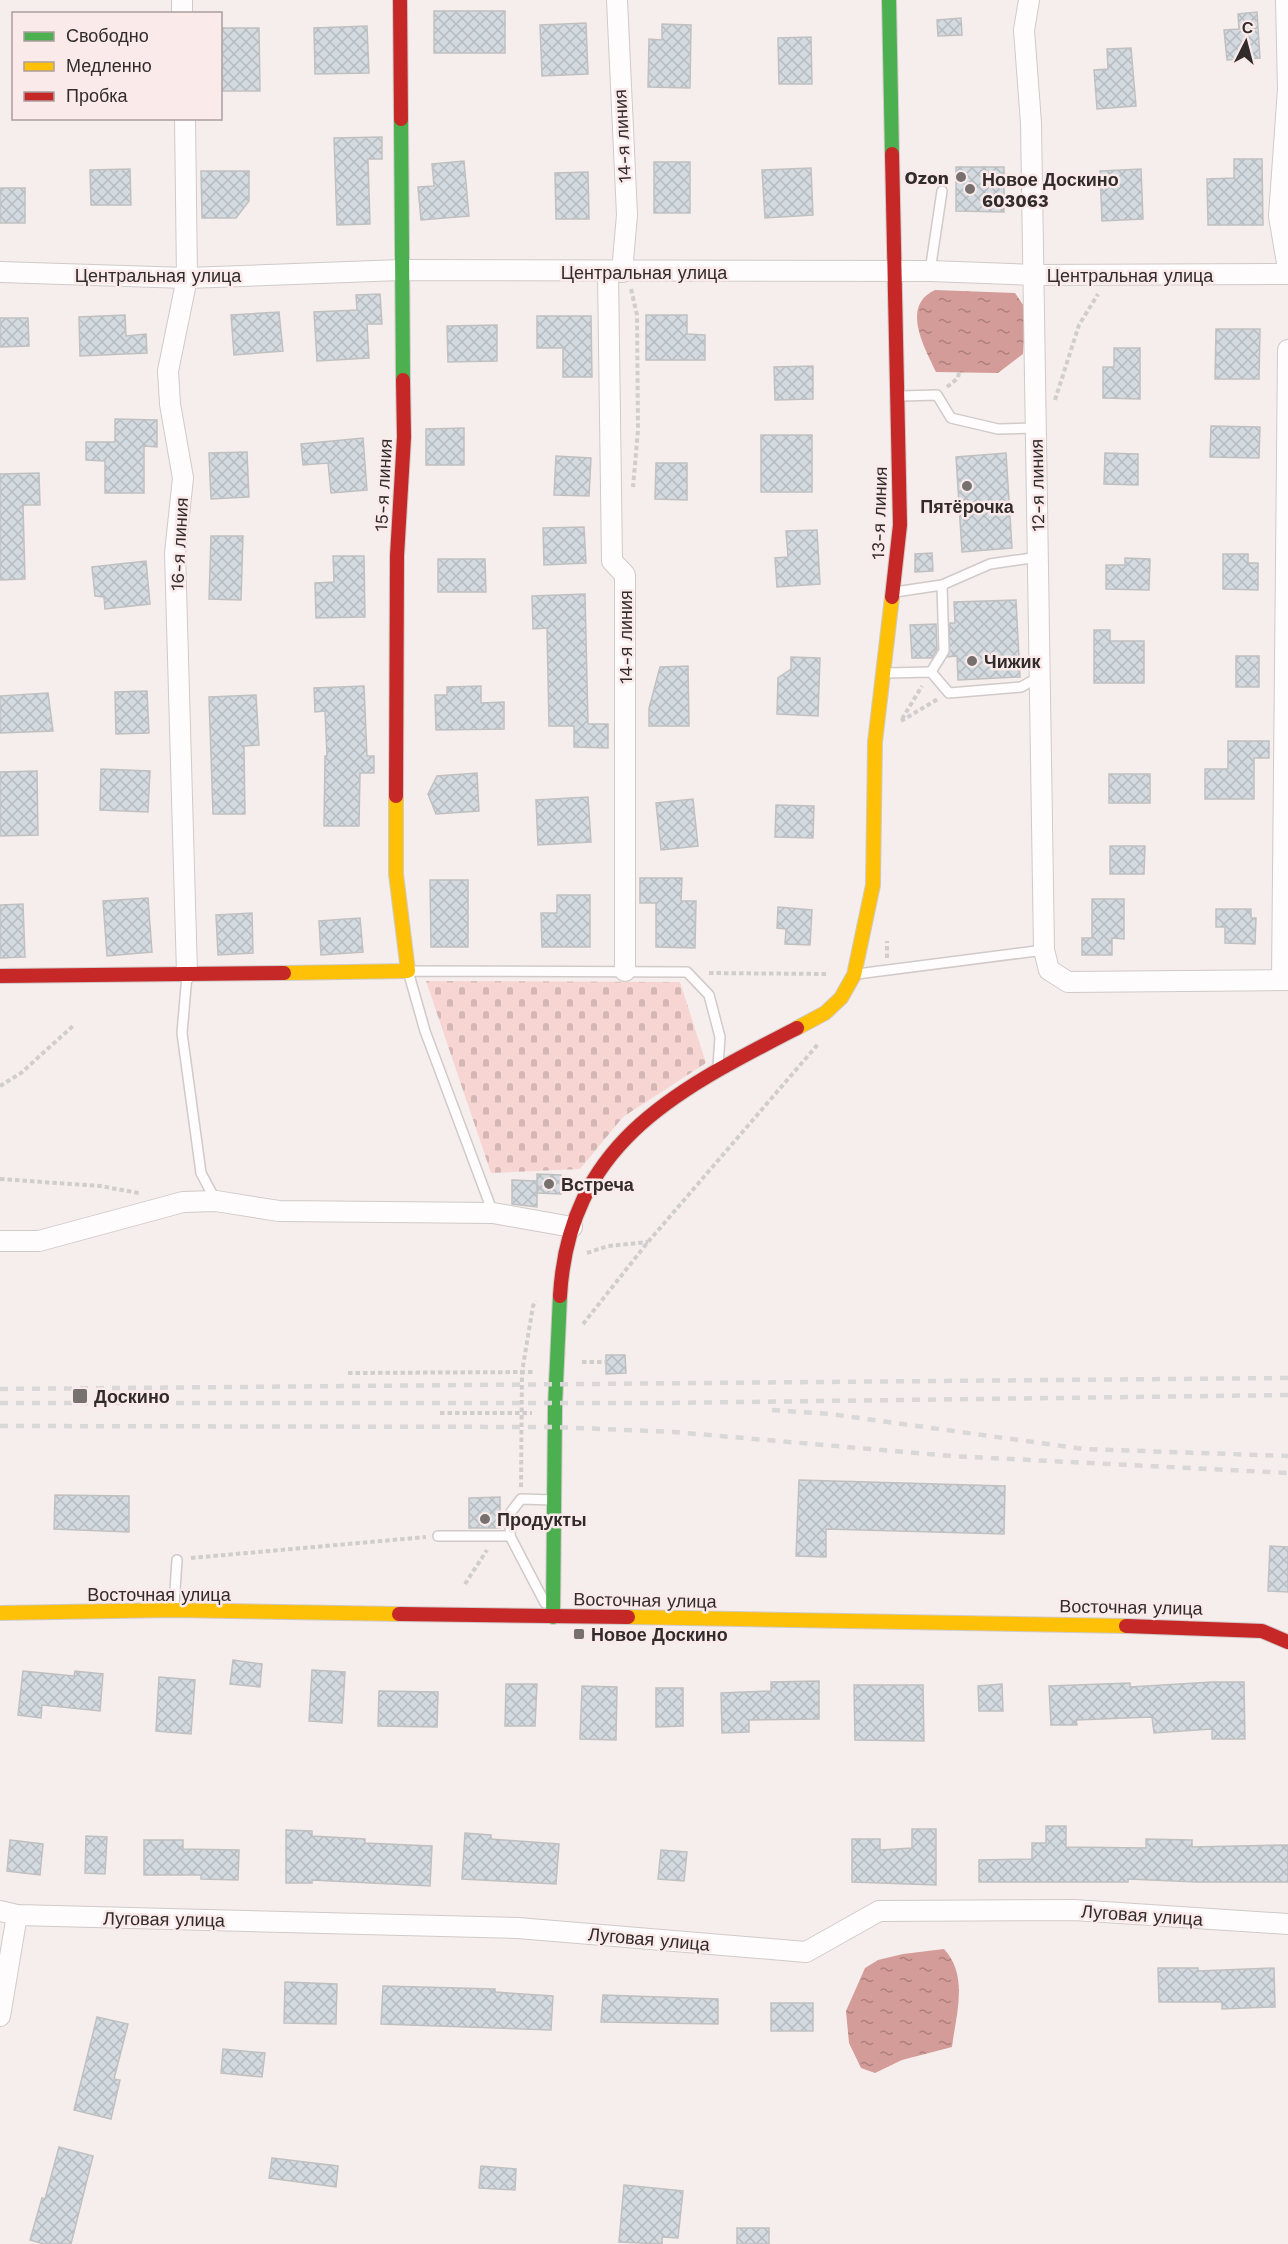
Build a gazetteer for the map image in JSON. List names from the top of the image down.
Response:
{
  "streets": {
    "street": [
      "14-я линия",
      "Центральная улица",
      "15-я линия",
      "12-я линия",
      "13-я линия",
      "16-я линия",
      "Восточная улица",
      "Луговая улица"
    ]
  },
  "crossings": [
    ["14-я линия", "Центральная улица"],
    ["Центральная улица", "15-я линия"],
    ["Центральная улица", "12-я линия"],
    ["Центральная улица", "13-я линия"],
    ["Центральная улица", "16-я линия"],
    ["13-я линия", "Восточная улица"]
  ],
  "places": {
    "other": [
      "Ozon",
      "Новое Доскино 603063",
      "Пятёрочка",
      "Чижик",
      "Встреча",
      "Продукты"
    ],
    "transit": ["Доскино", "Новое Доскино"]
  },
  "legend": ["Свободно", "Медленно", "Пробка"],
  "north": "top"
}
